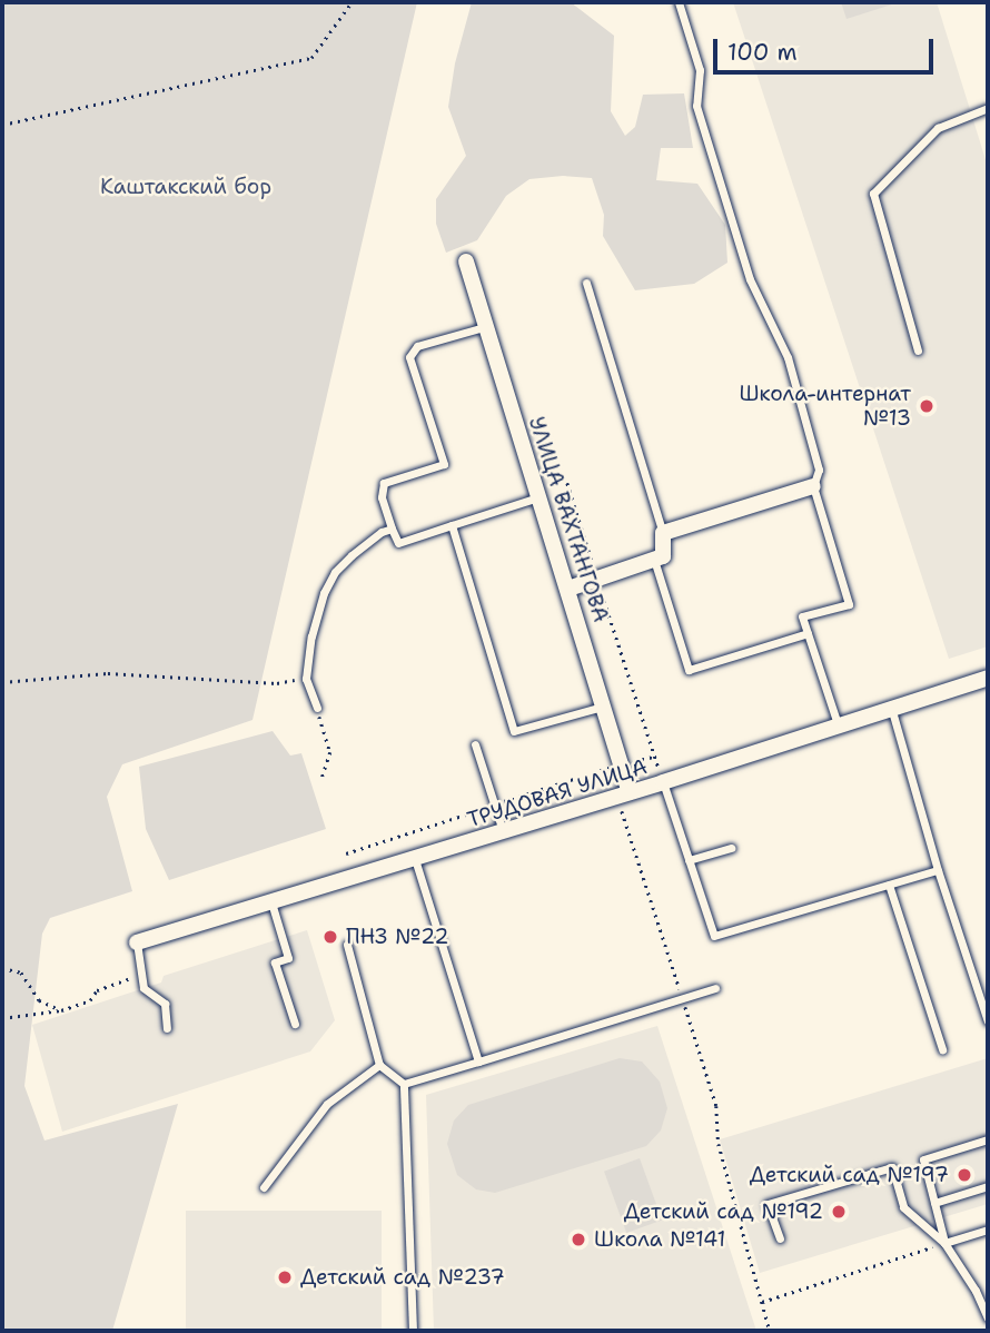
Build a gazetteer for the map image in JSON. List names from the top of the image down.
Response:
{
  "streets": {
    "street": ["УЛИЦА ВАХТАНГОВА", "ТРУДОВАЯ УЛИЦА"]
  },
  "crossings": [
    ["УЛИЦА ВАХТАНГОВА", "ТРУДОВАЯ УЛИЦА"]
  ],
  "parks": ["Каштакский бор"],
  "places": [
    "Школа-интернат №13",
    "ПНЗ №22",
    "Детский сад №197",
    "Детский сад №192",
    "Школа №141",
    "Детский сад №237"
  ],
  "scale_bar": "100 m"
}
